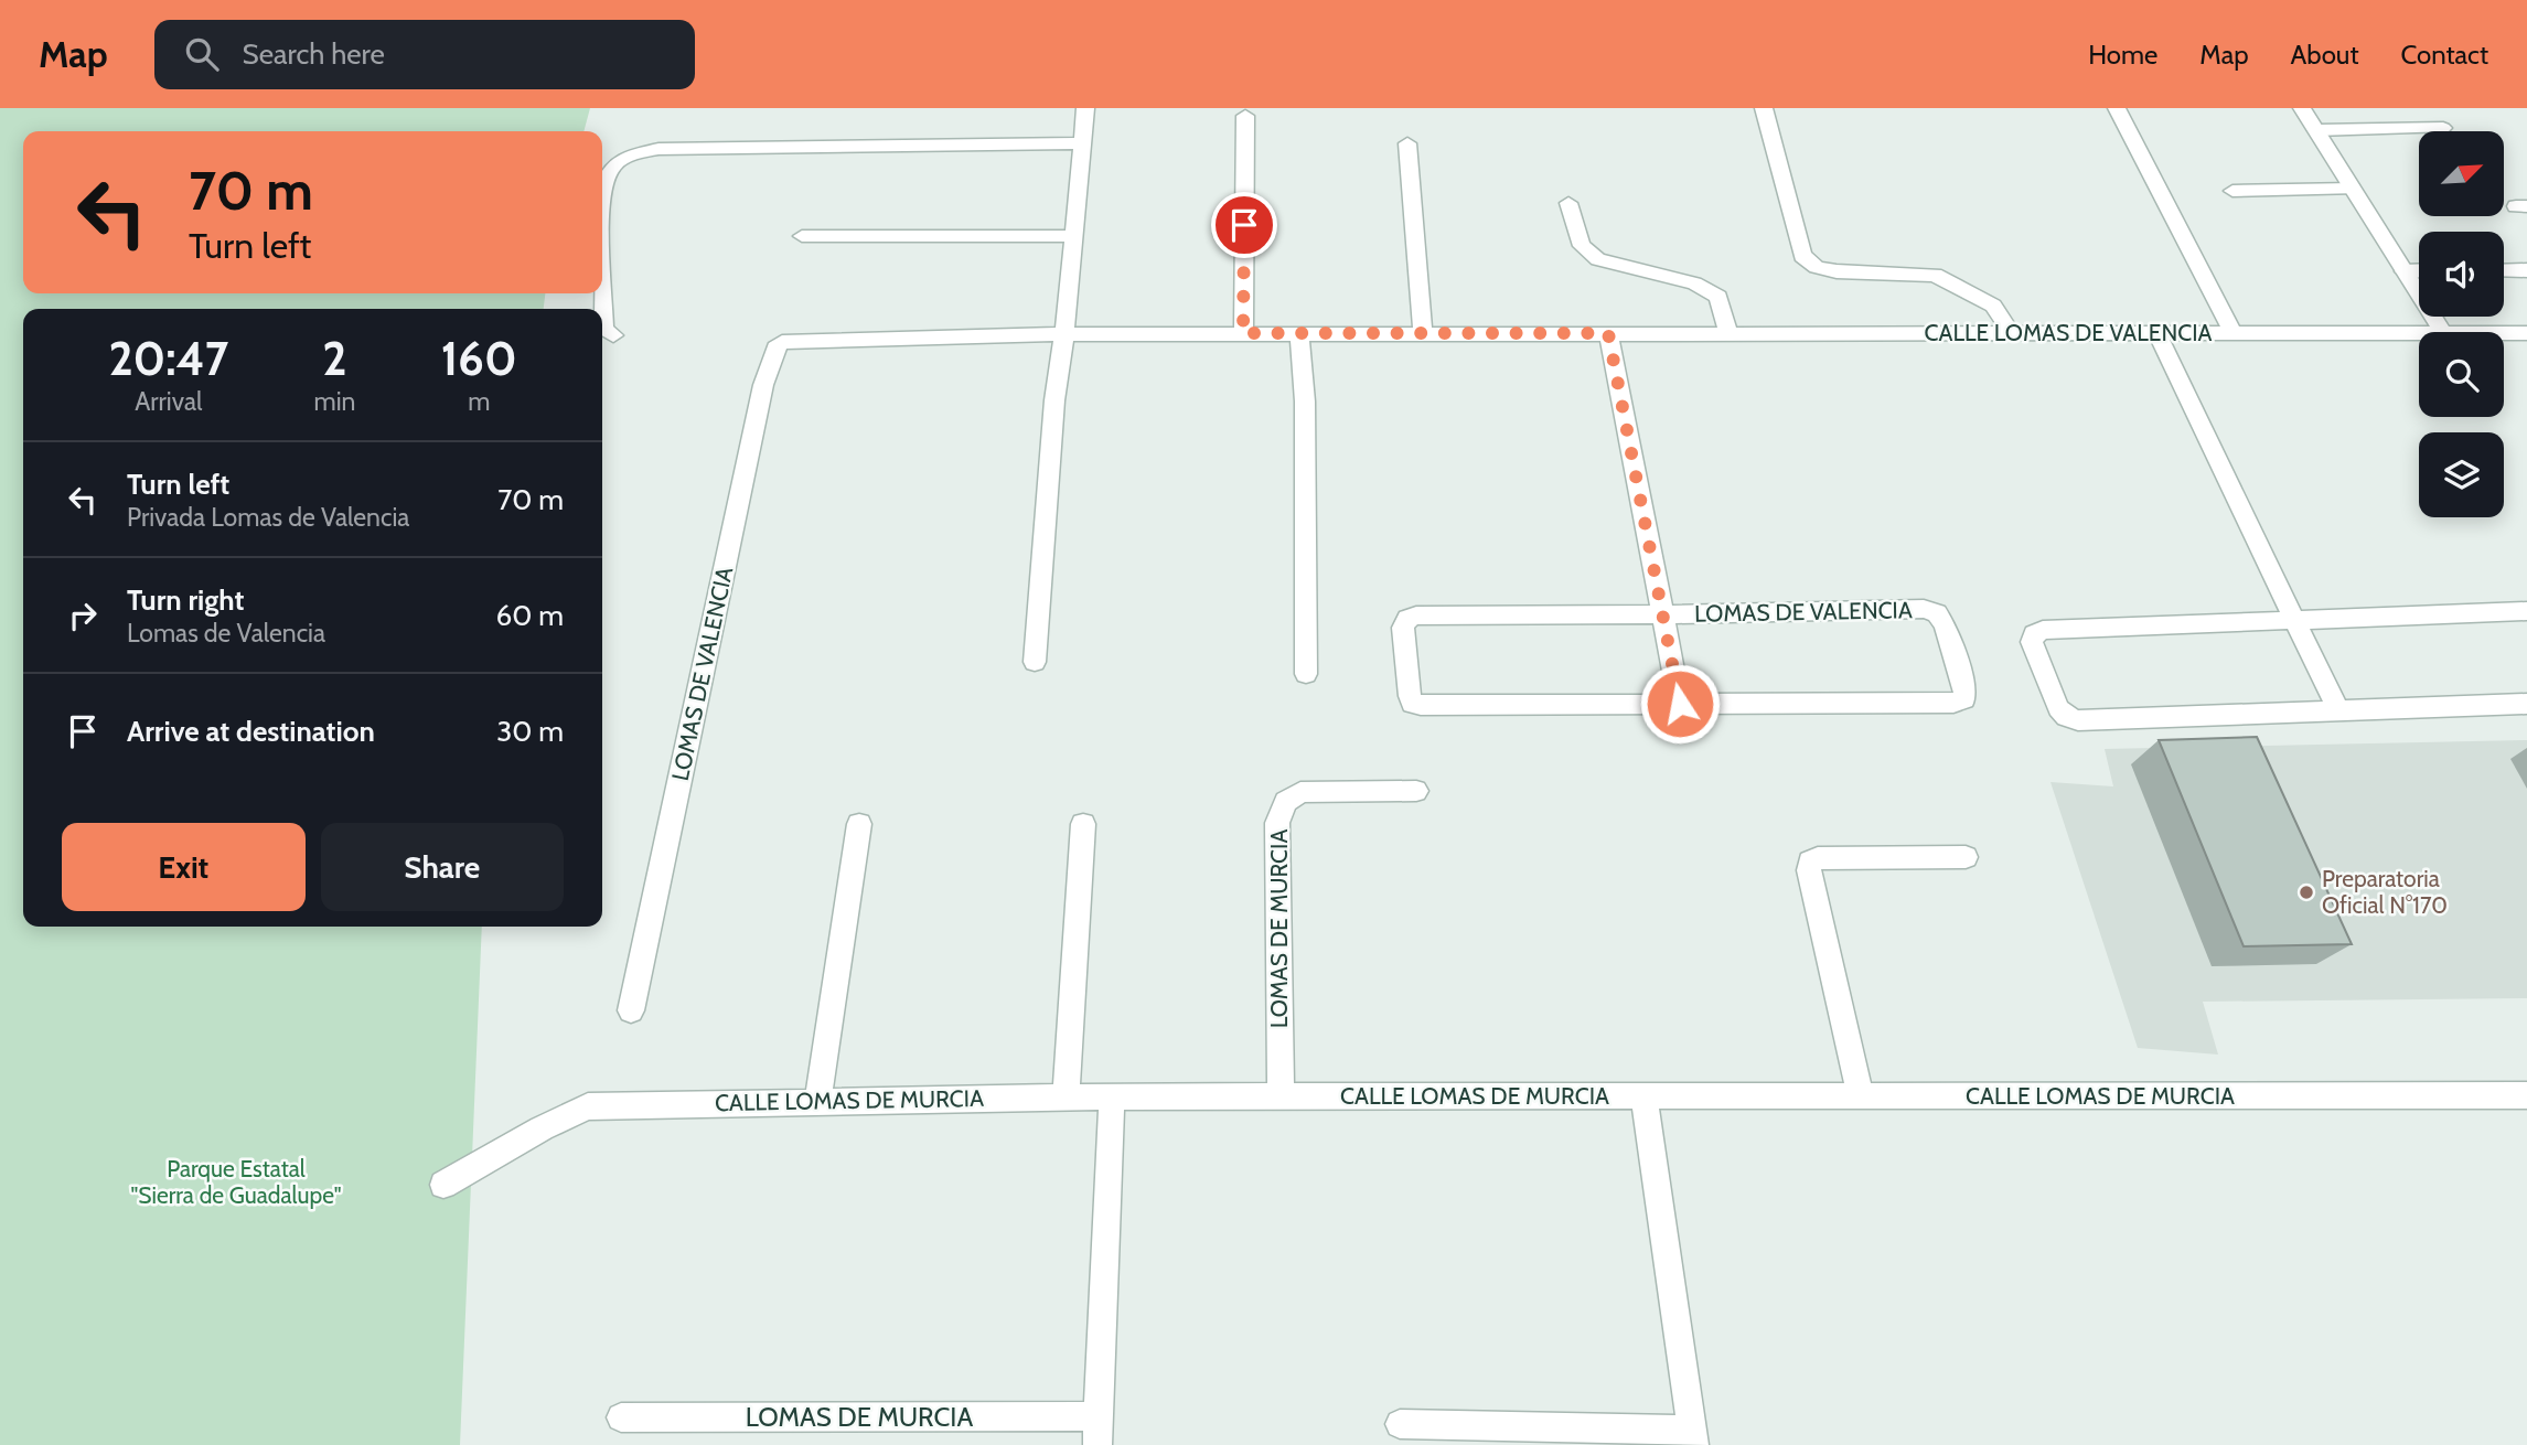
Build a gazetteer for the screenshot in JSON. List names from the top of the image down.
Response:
{
  "streets": {
    "street": [
      "CALLE LOMAS DE VALENCIA",
      "LOMAS DE VALENCIA",
      "LOMAS DE MURCIA",
      "CALLE LOMAS DE MURCIA"
    ]
  },
  "crossings": [
    ["CALLE LOMAS DE VALENCIA", "LOMAS DE VALENCIA"],
    ["LOMAS DE MURCIA", "CALLE LOMAS DE MURCIA"]
  ],
  "parks": ["Parque Estatal \"Sierra de Guadalupe\""],
  "places": ["Preparatoria Oficial N°170"],
  "north": "top right",
  "page": {
    "header": "Map",
    "search": "Search here",
    "nav": [
      "Home",
      "Map",
      "About",
      "Contact"
    ],
    "turn": ["70 m", "Turn left"],
    "eta": [
      "20:47",
      "Arrival",
      "2",
      "min",
      "160",
      "m"
    ],
    "list": [
      {
        "name": "Turn left",
        "note": "Privada Lomas de Valencia",
        "value": "70 m"
      },
      {
        "name": "Turn right",
        "note": "Lomas de Valencia",
        "value": "60 m"
      },
      {
        "name": "Arrive at destination",
        "value": "30 m"
      }
    ],
    "buttons": ["Exit", "Share"]
  }
}
